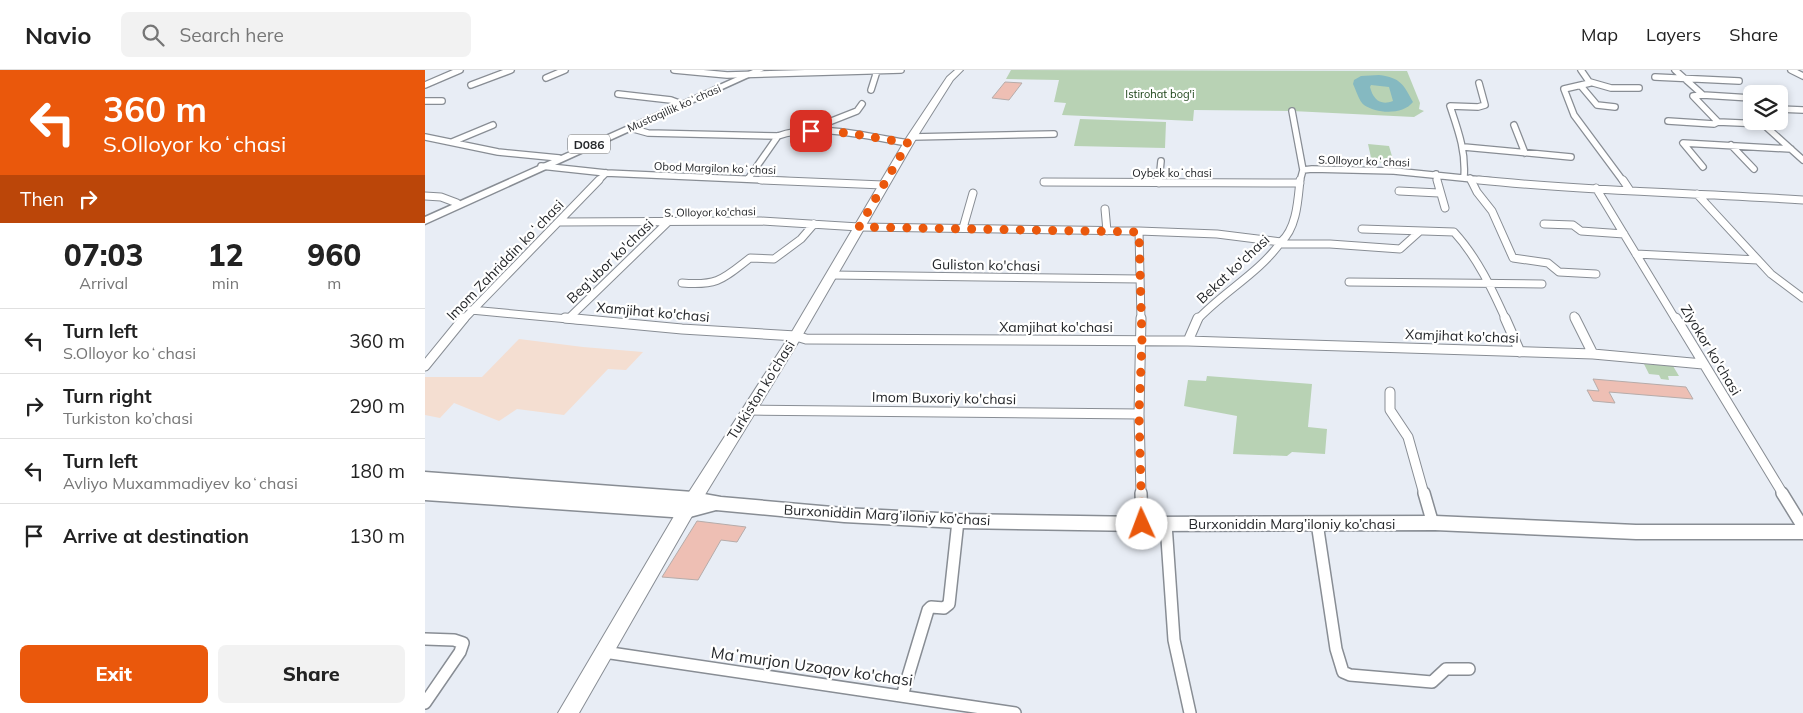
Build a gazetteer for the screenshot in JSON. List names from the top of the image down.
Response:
{
  "streets": {
    "main road": [
      "Mustaqillik koʻchasi",
      "D086",
      "Turkiston ko’chasi",
      "Burxoniddin Marg’iloniy ko’chasi"
    ],
    "street": [
      "S.Olloyor koʻchasi",
      "Obod Margilon koʻchasi",
      "Oybek koʻchasi",
      "S. Olloyor ko'chasi",
      "Imom Zahriddin koʻchasi",
      "Beg'ubor ko'chasi",
      "Guliston ko'chasi",
      "Bekat ko'chasi",
      "Xamjihat ko'chasi",
      "Ziyokor ko'chasi",
      "Imom Buxoriy ko'chasi",
      "Maʼmurjon Uzoqov ko'chasi"
    ]
  },
  "crossings": [
    ["Mustaqillik koʻchasi", "Obod Margilon koʻchasi"],
    ["S.Olloyor koʻchasi", "Oybek koʻchasi"],
    ["S.Olloyor koʻchasi", "Bekat ko'chasi"],
    ["S.Olloyor koʻchasi", "Ziyokor ko'chasi"],
    ["Obod Margilon koʻchasi", "Imom Zahriddin koʻchasi"],
    ["Obod Margilon koʻchasi", "Turkiston ko’chasi"],
    ["S. Olloyor ko'chasi", "Imom Zahriddin koʻchasi"],
    ["S. Olloyor ko'chasi", "Beg'ubor ko'chasi"],
    ["S. Olloyor ko'chasi", "Turkiston ko’chasi"],
    ["Imom Zahriddin koʻchasi", "Xamjihat ko'chasi"],
    ["Beg'ubor ko'chasi", "Xamjihat ko'chasi"],
    ["Guliston ko'chasi", "Turkiston ko’chasi"],
    ["Bekat ko'chasi", "Xamjihat ko'chasi"],
    ["Xamjihat ko'chasi", "Ziyokor ko'chasi"],
    ["Xamjihat ko'chasi", "Turkiston ko’chasi"],
    ["Turkiston ko’chasi", "Imom Buxoriy ko'chasi"],
    ["Turkiston ko’chasi", "Burxoniddin Marg’iloniy ko’chasi"],
    ["Turkiston ko’chasi", "Maʼmurjon Uzoqov ko'chasi"]
  ],
  "parks": ["Istirohat bog'i"],
  "page": {
    "header": "Navio",
    "search": "Search here",
    "nav": ["Map", "Layers", "Share"],
    "turn": ["360 m", "S.Olloyor koʻchasi"],
    "then": "Then",
    "eta": [
      "07:03",
      "Arrival",
      "12",
      "min",
      "960",
      "m"
    ],
    "list": [
      {
        "name": "Turn left",
        "note": "S.Olloyor koʻchasi",
        "value": "360 m"
      },
      {
        "name": "Turn right",
        "note": "Turkiston ko’chasi",
        "value": "290 m"
      },
      {
        "name": "Turn left",
        "note": "Avliyo Muxammadiyev koʻchasi",
        "value": "180 m"
      },
      {
        "name": "Arrive at destination",
        "value": "130 m"
      }
    ],
    "buttons": ["Exit", "Share"]
  }
}
